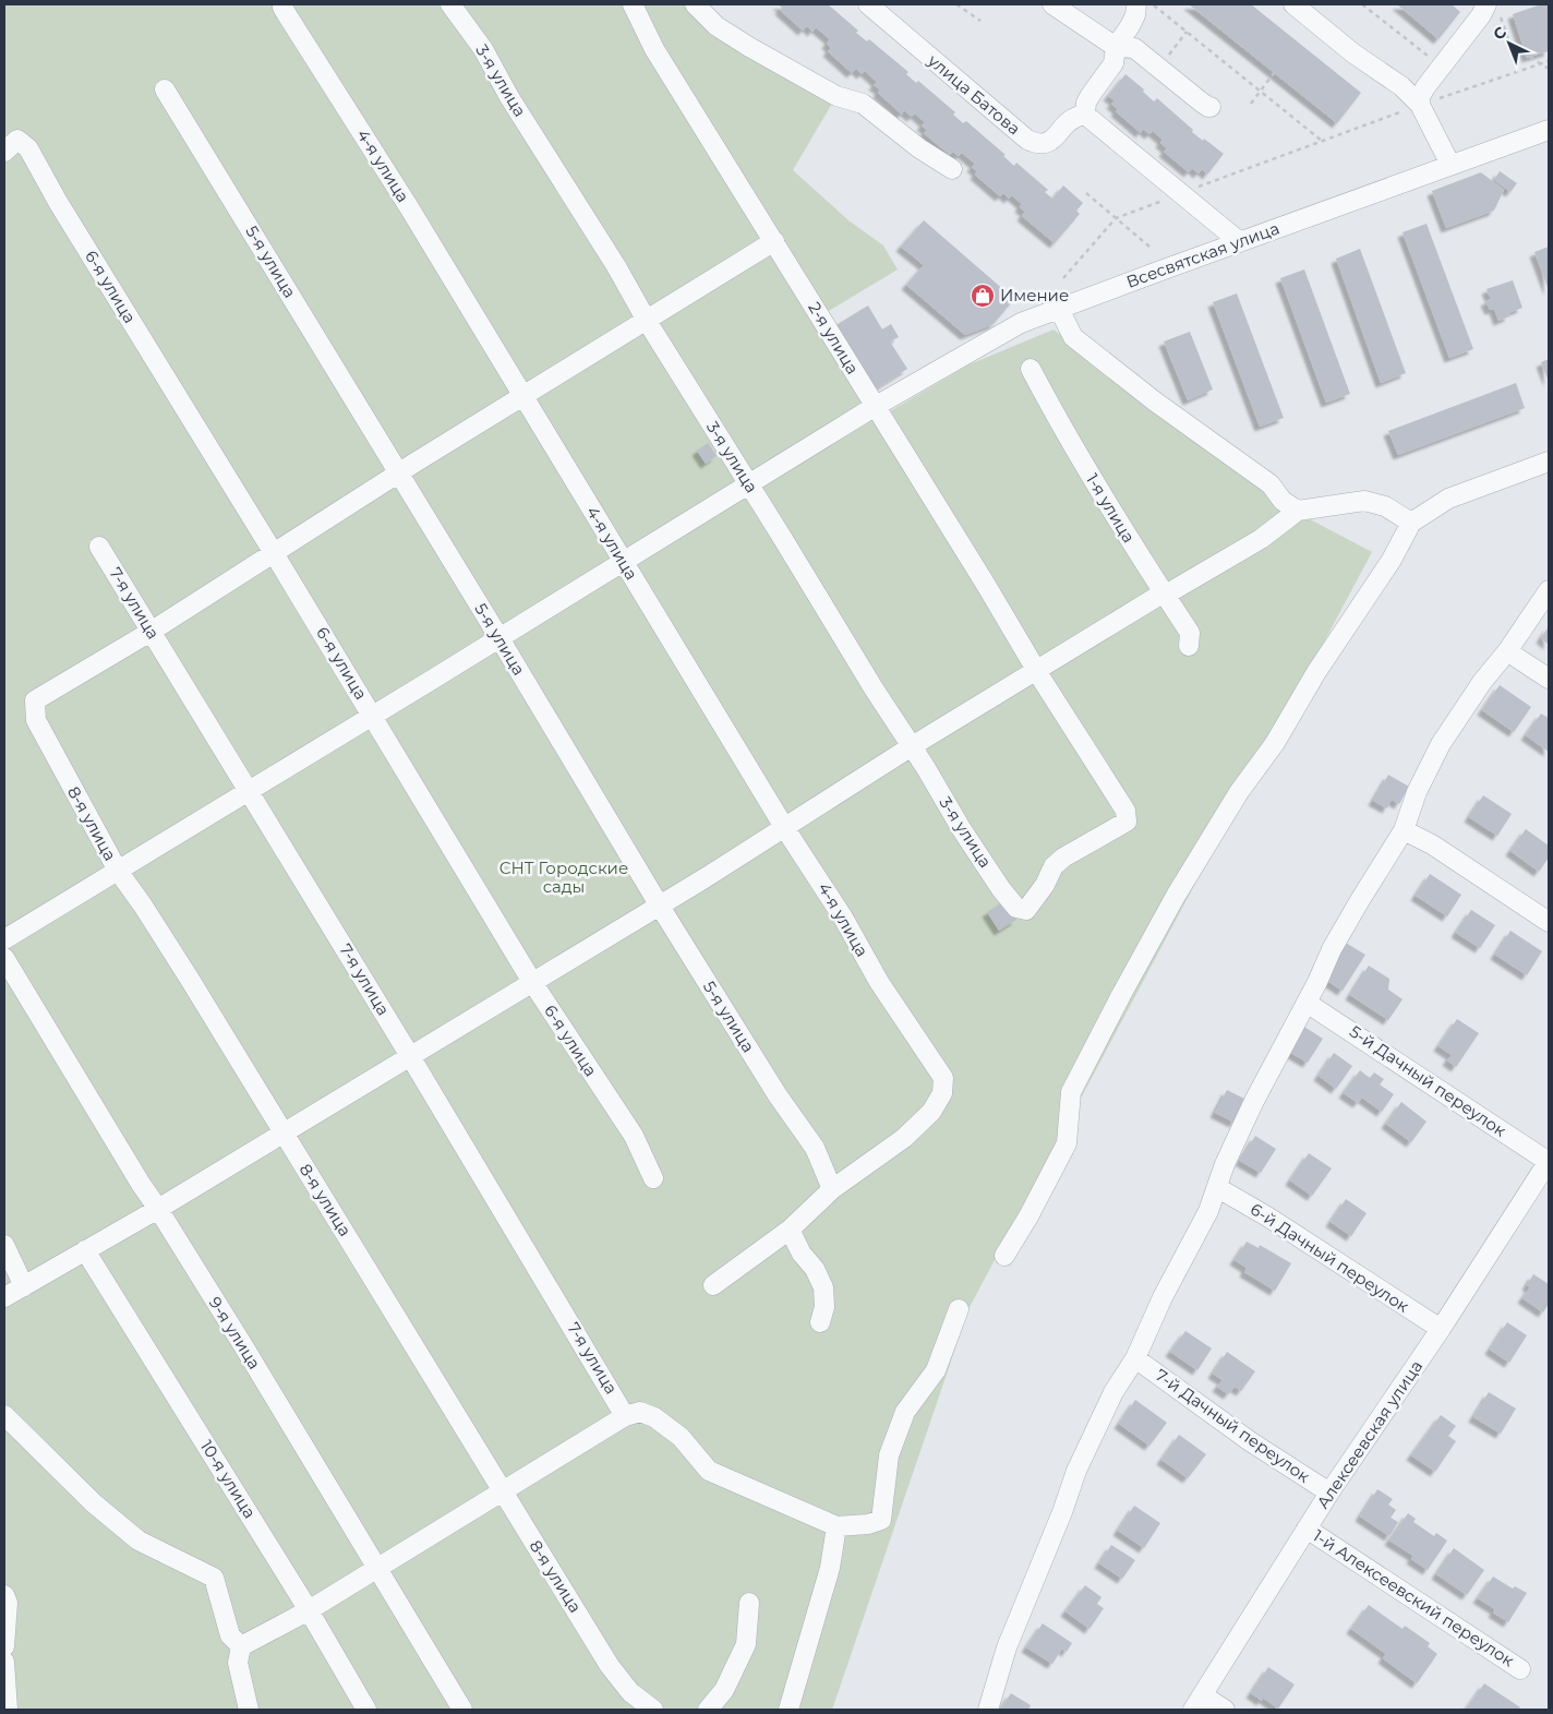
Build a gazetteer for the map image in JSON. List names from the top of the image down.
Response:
{
  "streets": {
    "street": [
      "3-я улица",
      "улица Батова",
      "4-я улица",
      "Всесвятская улица",
      "5-я улица",
      "6-я улица",
      "2-я улица",
      "1-я улица",
      "7-я улица",
      "8-я улица",
      "5-й Дачный переулок",
      "6-й Дачный переулок",
      "9-я улица",
      "7-й Дачный переулок",
      "Алексеевская улица",
      "10-я улица",
      "1-й Алексеевский переулок"
    ]
  },
  "crossings": [
    ["3-я улица", "Всесвятская улица"],
    ["3-я улица", "2-я улица"],
    ["4-я улица", "Всесвятская улица"],
    ["4-я улица", "5-я улица"],
    ["Всесвятская улица", "5-я улица"],
    ["Всесвятская улица", "6-я улица"],
    ["Всесвятская улица", "2-я улица"],
    ["Всесвятская улица", "7-я улица"],
    ["Всесвятская улица", "8-я улица"],
    ["7-я улица", "8-я улица"],
    ["5-й Дачный переулок", "Алексеевская улица"],
    ["6-й Дачный переулок", "Алексеевская улица"],
    ["7-й Дачный переулок", "Алексеевская улица"],
    ["Алексеевская улица", "1-й Алексеевский переулок"]
  ],
  "parks": ["СНТ Городские сады"],
  "places": {
    "shop": ["Имение"]
  },
  "north": "top left"
}
